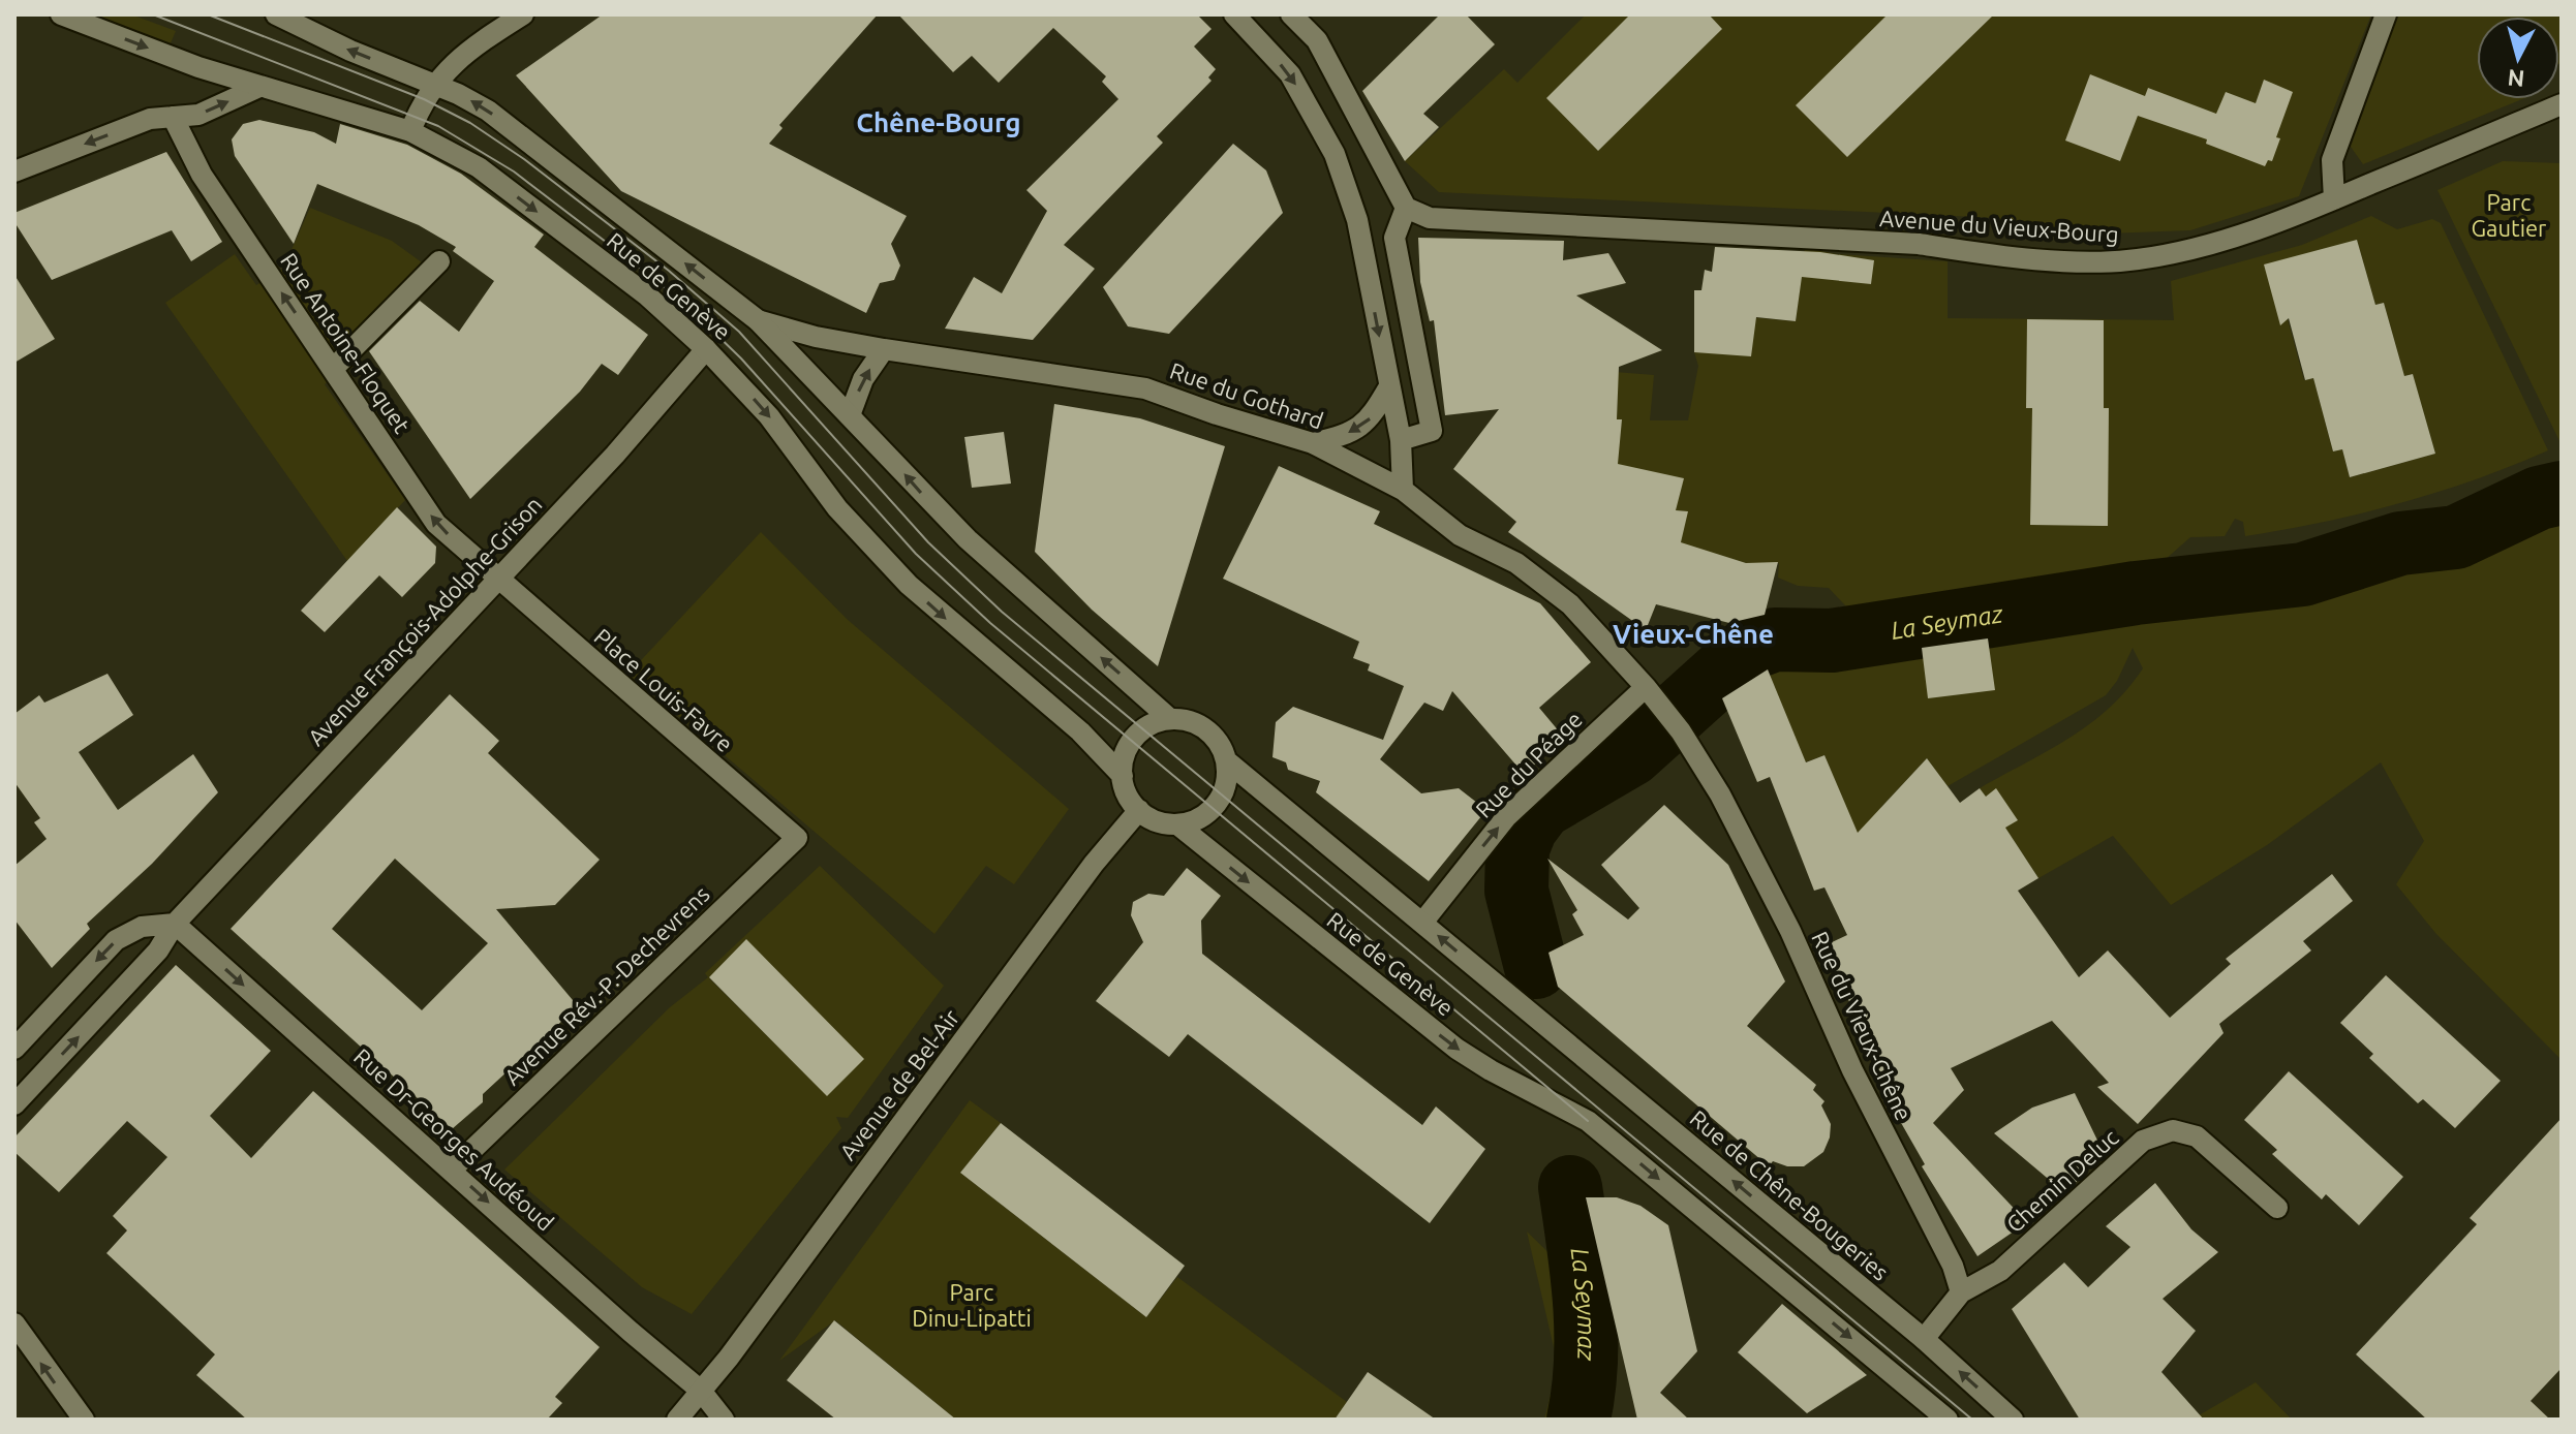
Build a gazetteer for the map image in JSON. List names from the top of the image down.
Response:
{
  "streets": {
    "street": [
      "Avenue du Vieux-Bourg",
      "Rue de Genève",
      "Rue Antoine-Floquet",
      "Rue du Gothard",
      "Avenue François-Adolphe-Grison",
      "Place Louis-Favre",
      "Rue du Péage",
      "Avenue Rév.-P.-Dechevrens",
      "Rue du Vieux-Chêne",
      "Avenue de Bel-Air",
      "Rue Dr-Georges Audéoud",
      "Chemin Deluc",
      "Rue de Chêne-Bougeries"
    ]
  },
  "crossings": [
    ["Rue de Genève", "Rue du Gothard"],
    ["Rue de Genève", "Avenue François-Adolphe-Grison"],
    ["Rue de Genève", "Rue du Péage"],
    ["Rue de Genève", "Avenue de Bel-Air"],
    ["Rue de Genève", "Rue de Chêne-Bougeries"],
    ["Rue Antoine-Floquet", "Avenue François-Adolphe-Grison"],
    ["Rue Antoine-Floquet", "Place Louis-Favre"],
    ["Rue du Gothard", "Rue du Péage"],
    ["Rue du Gothard", "Rue du Vieux-Chêne"],
    ["Avenue François-Adolphe-Grison", "Place Louis-Favre"],
    ["Avenue François-Adolphe-Grison", "Rue Dr-Georges Audéoud"],
    ["Place Louis-Favre", "Avenue Rév.-P.-Dechevrens"],
    ["Rue du Péage", "Rue du Vieux-Chêne"],
    ["Avenue Rév.-P.-Dechevrens", "Rue Dr-Georges Audéoud"],
    ["Rue du Vieux-Chêne", "Chemin Deluc"],
    ["Avenue de Bel-Air", "Rue Dr-Georges Audéoud"]
  ],
  "one_way": [
    "Rue Antoine-Floquet",
    "Rue du Péage",
    "Rue Dr-Georges Audéoud",
    "Rue de Chêne-Bougeries"
  ],
  "districts": ["Chêne-Bourg", "Vieux-Chêne"],
  "water": ["La Seymaz"],
  "parks": ["Parc Gautier", "Parc Dinu-Lipatti"],
  "north": "bottom"
}
